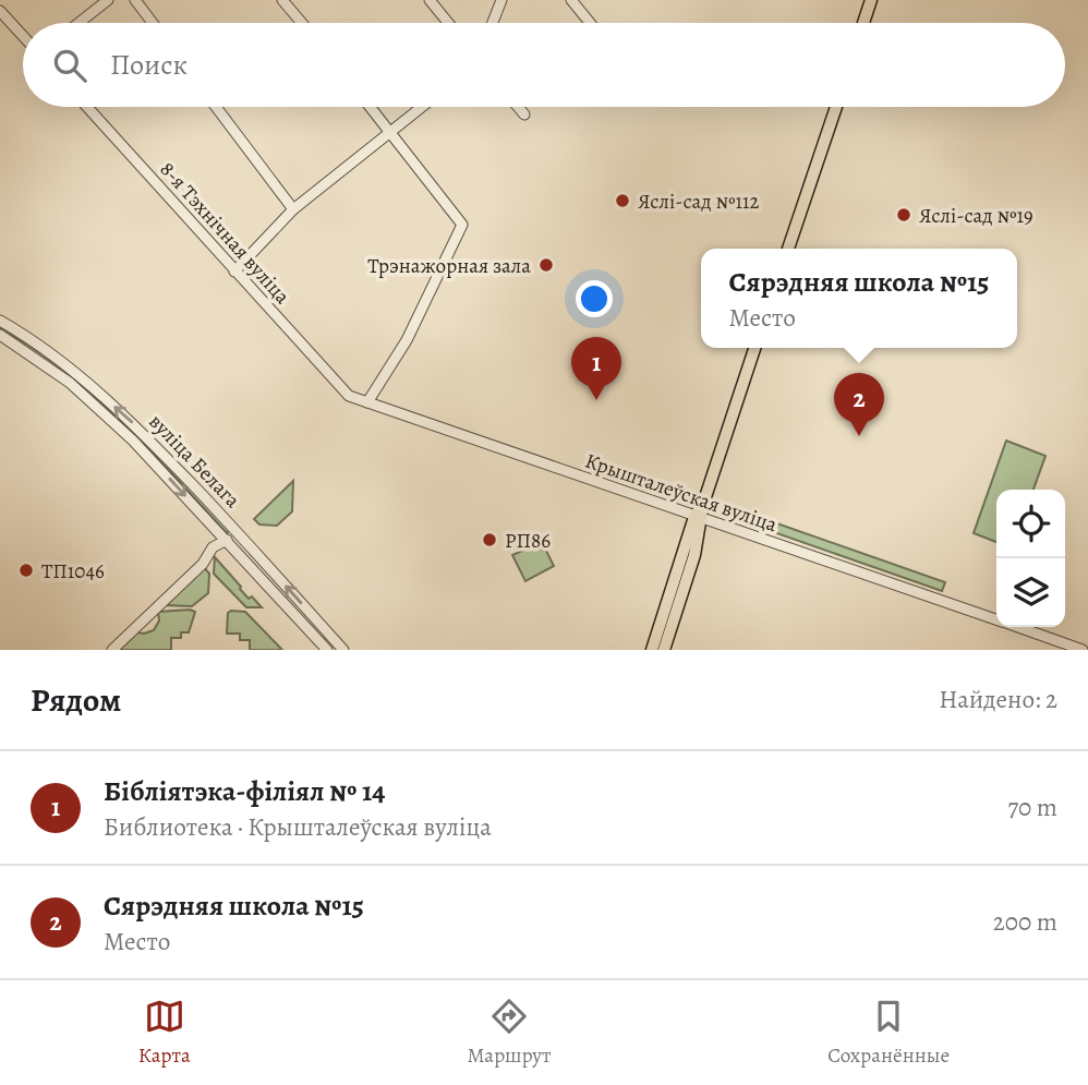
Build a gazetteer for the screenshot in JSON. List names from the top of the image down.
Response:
{
  "streets": {
    "street": ["8-я Тэхнічная вуліца", "вуліца Белага", "Крышталеўская вуліца"]
  },
  "crossings": [
    ["8-я Тэхнічная вуліца", "Крышталеўская вуліца"]
  ],
  "places": [
    "Яслі-сад №112",
    "Яслі-сад №19",
    "Трэнажорная зала",
    "РП86",
    "ТП1046"
  ],
  "page": {
    "search": "Поиск",
    "popup": ["Сярэдняя школа №15", "Место"],
    "pins": ["1", "2"],
    "heading": ["Рядом", "Найдено: 2"],
    "list": [
      {
        "mark": "1",
        "name": "Бібліятэка-філіял № 14",
        "note": "Библиотека · Крышталеўская вуліца",
        "value": "70 m"
      },
      {
        "mark": "2",
        "name": "Сярэдняя школа №15",
        "note": "Место",
        "value": "200 m"
      }
    ],
    "nav": ["Карта", "Маршрут", "Сохранённые"]
  }
}
